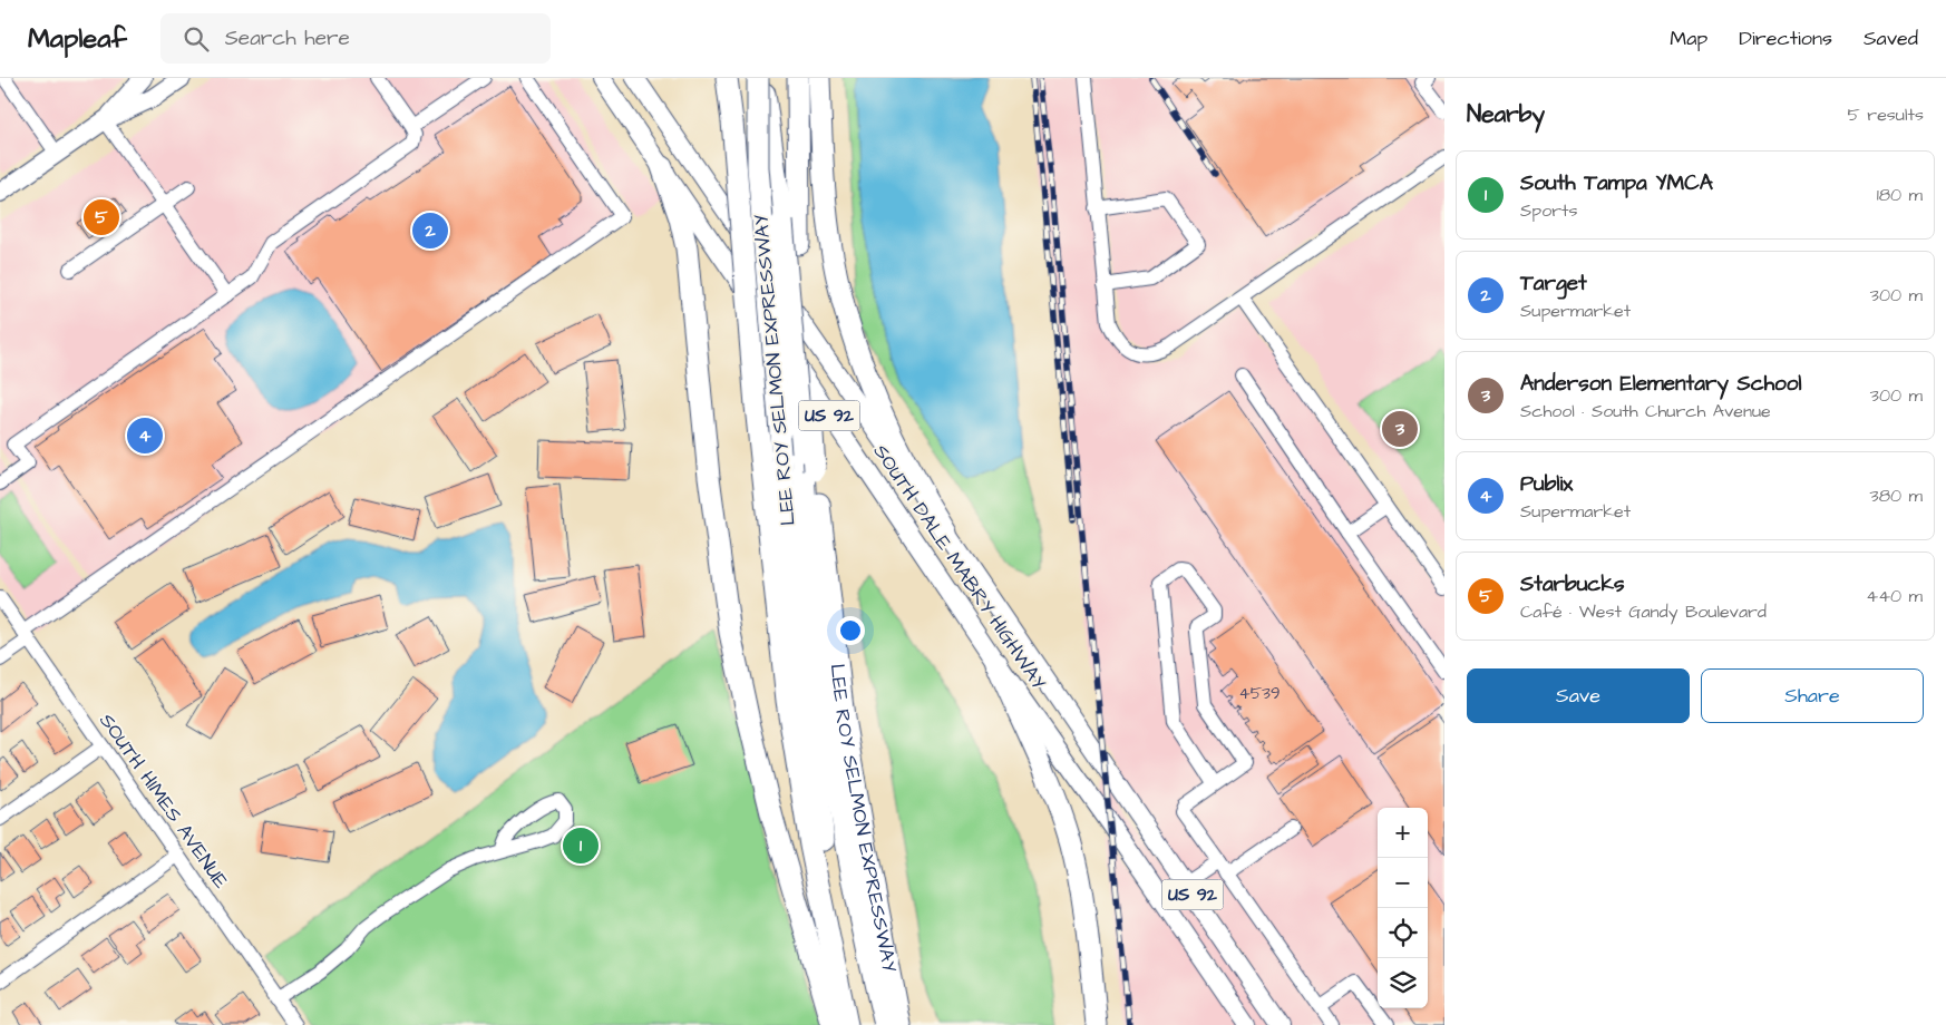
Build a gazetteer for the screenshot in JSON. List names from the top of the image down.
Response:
{
  "streets": {
    "highway": ["LEE ROY SELMON EXPRESSWAY"],
    "main road": ["US 92", "SOUTH DALE MABRY HIGHWAY"],
    "street": ["SOUTH HIMES AVENUE"]
  },
  "house_numbers": ["4539"],
  "page": {
    "header": "Mapleaf",
    "search": "Search here",
    "nav": ["Map", "Directions", "Saved"],
    "heading": ["Nearby", "5 results"],
    "list": [
      {
        "mark": "1",
        "name": "South Tampa YMCA",
        "note": "Sports",
        "value": "180 m"
      },
      {
        "mark": "2",
        "name": "Target",
        "note": "Supermarket",
        "value": "300 m"
      },
      {
        "mark": "3",
        "name": "Anderson Elementary School",
        "note": "School · South Church Avenue",
        "value": "300 m"
      },
      {
        "mark": "4",
        "name": "Publix",
        "note": "Supermarket",
        "value": "380 m"
      },
      {
        "mark": "5",
        "name": "Starbucks",
        "note": "Café · West Gandy Boulevard",
        "value": "440 m"
      }
    ],
    "pins": [
      "5",
      "2",
      "3",
      "4",
      "1"
    ],
    "buttons": ["Save", "Share"],
    "map_buttons": ["+", "−"]
  }
}
